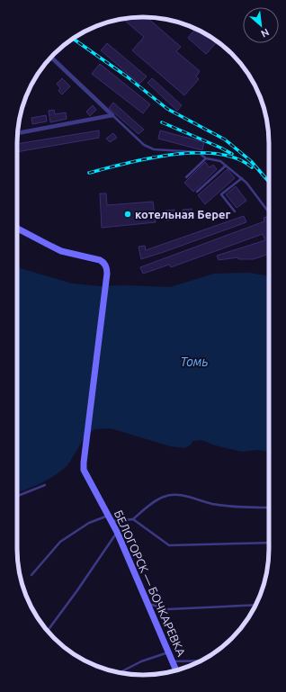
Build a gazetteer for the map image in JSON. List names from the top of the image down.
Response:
{
  "streets": {
    "main road": ["БЕЛОГОРСК — БОЧКАРЕВКА"]
  },
  "water": ["Томь"],
  "places": ["котельная Берег"],
  "north": "bottom right"
}
